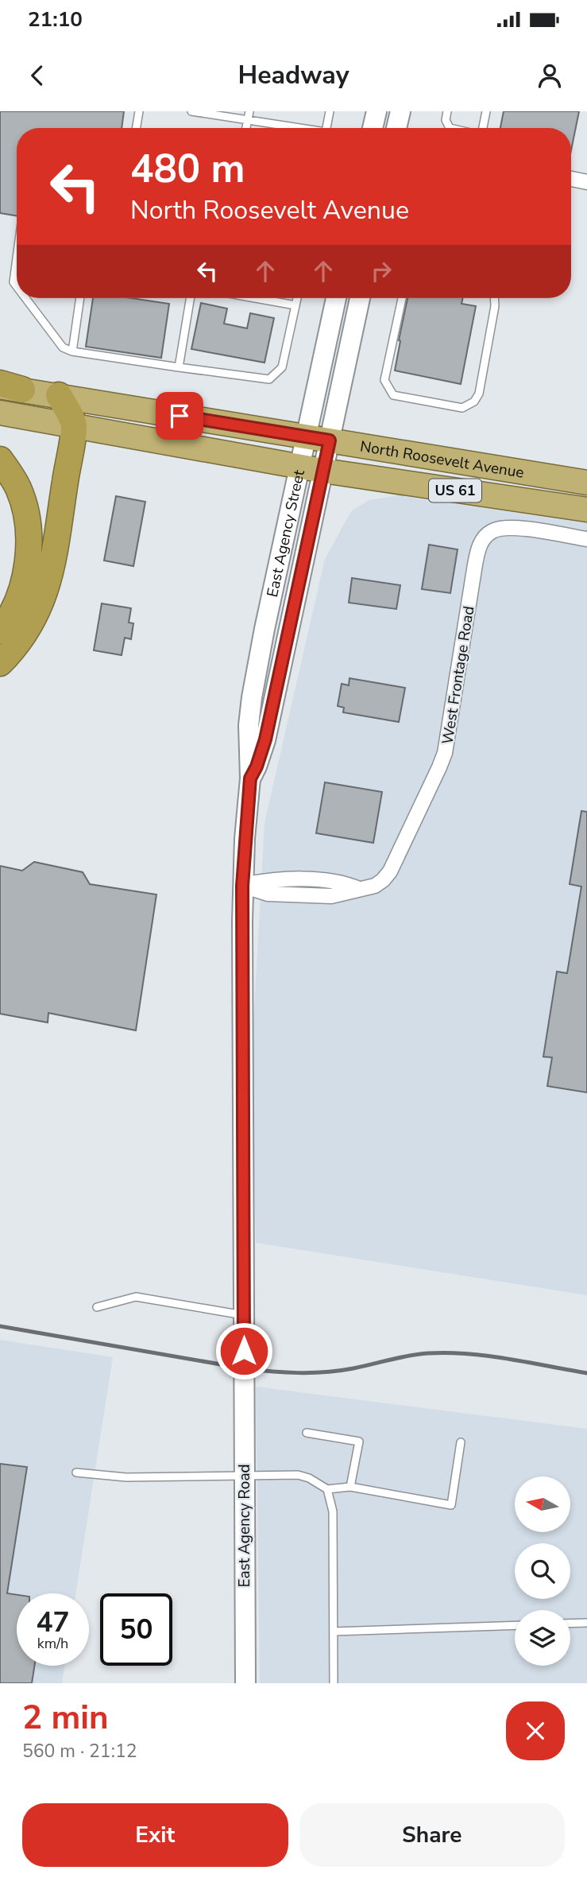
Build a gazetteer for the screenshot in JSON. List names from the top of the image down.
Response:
{
  "streets": {
    "highway": ["North Roosevelt Avenue", "US 61"],
    "main road": ["East Agency Street", "East Agency Road"],
    "street": ["West Frontage Road"]
  },
  "crossings": [
    ["North Roosevelt Avenue", "East Agency Street"],
    ["US 61", "East Agency Street"],
    ["East Agency Street", "West Frontage Road"],
    ["East Agency Street", "East Agency Road"]
  ],
  "north": "left",
  "page": {
    "status": "21:10",
    "header": "Headway",
    "turn": ["480 m", "North Roosevelt Avenue"],
    "speed": "47 km/h",
    "limit": "50",
    "heading": ["2 min", "560 m · 21:12"],
    "buttons": ["Exit", "Share"]
  }
}
